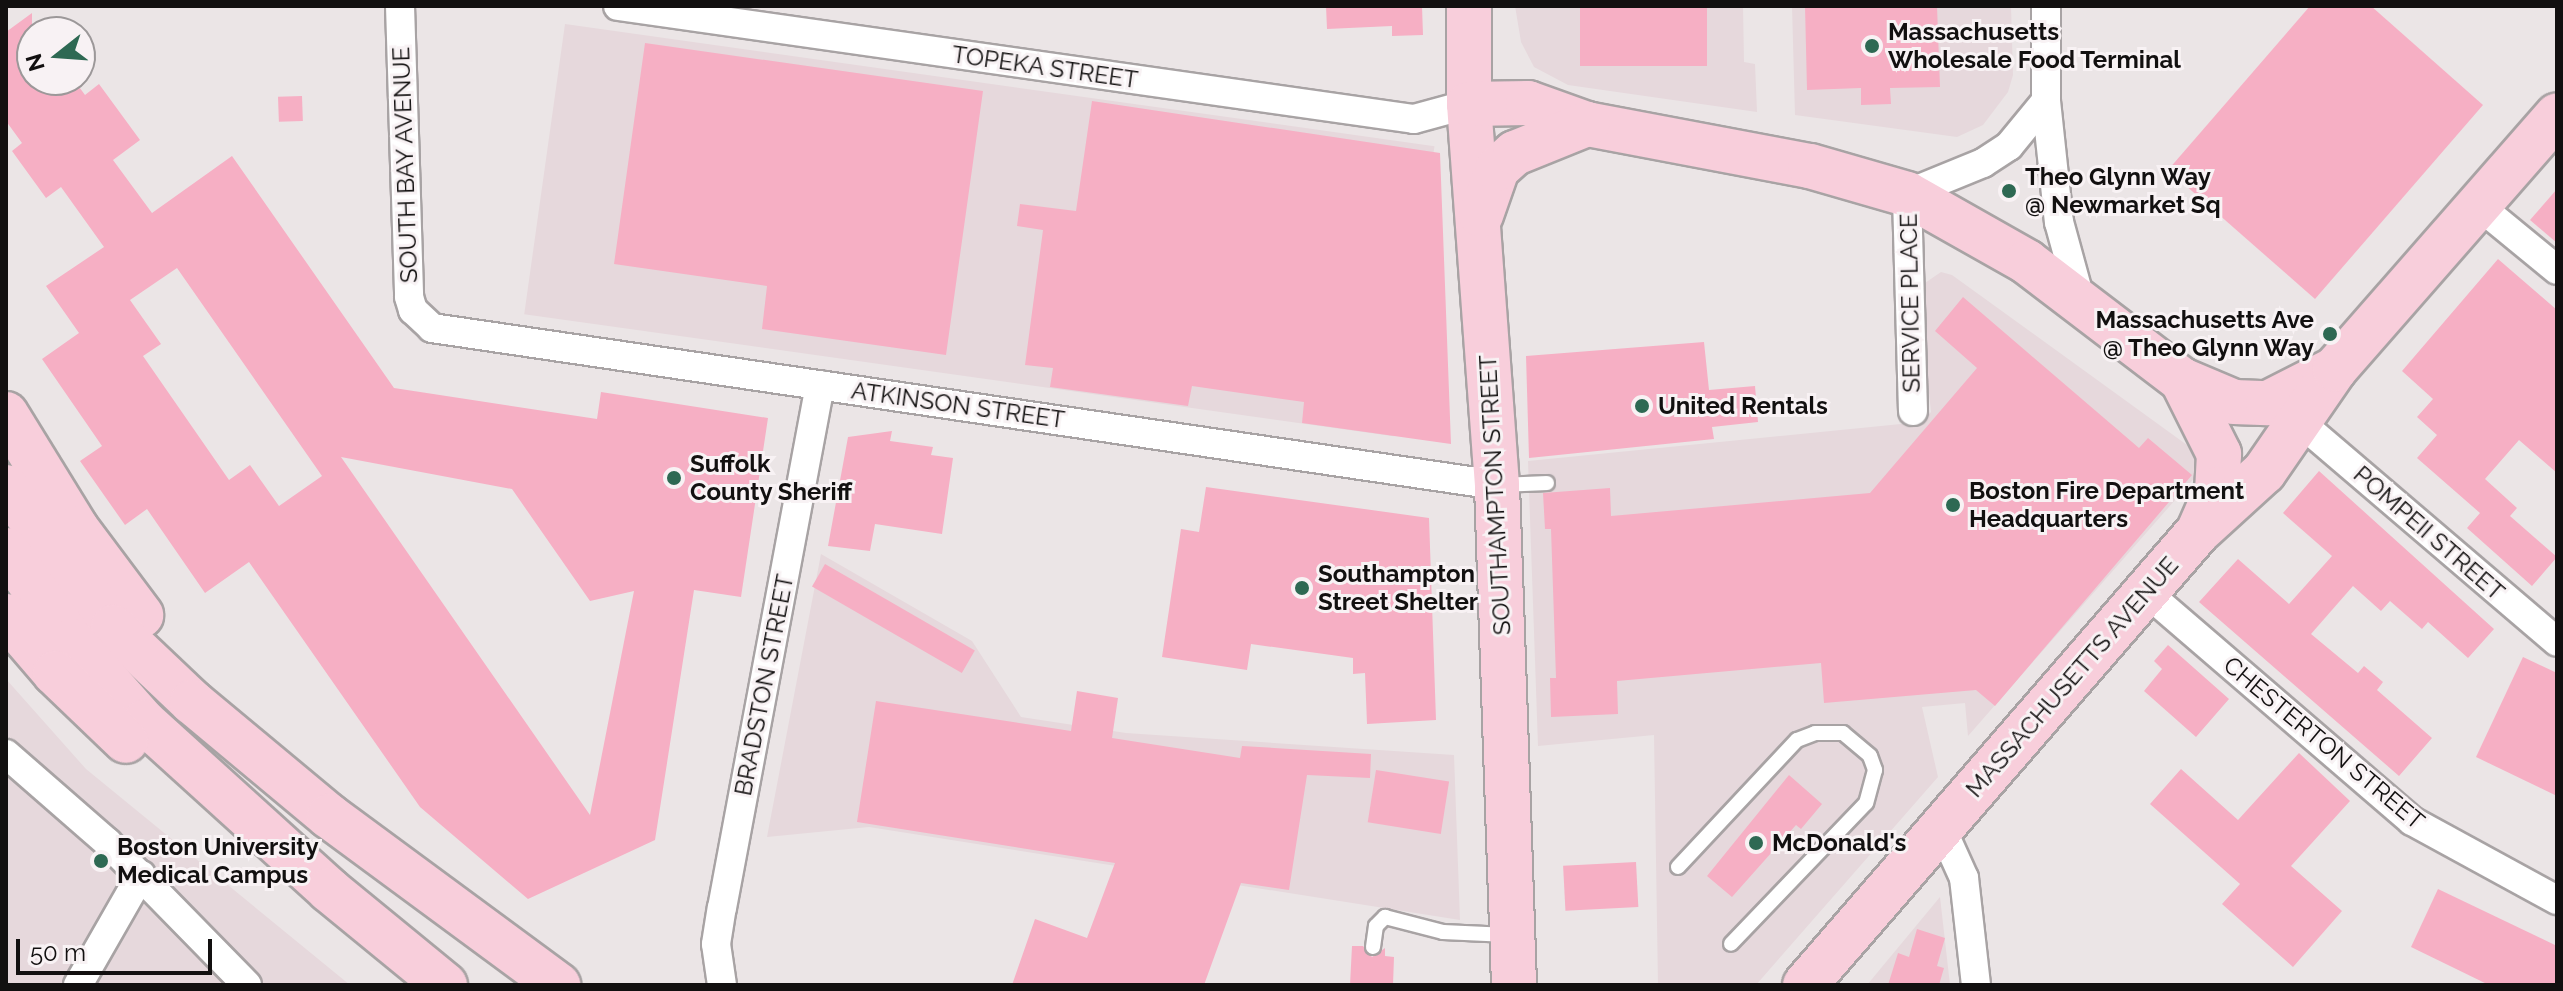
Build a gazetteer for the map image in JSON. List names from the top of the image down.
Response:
{
  "streets": {
    "main road": ["SOUTHAMPTON STREET", "MASSACHUSETTS AVENUE"],
    "street": [
      "TOPEKA STREET",
      "SOUTH BAY AVENUE",
      "SERVICE PLACE",
      "ATKINSON STREET",
      "POMPEII STREET",
      "BRADSTON STREET",
      "CHESTERTON STREET"
    ]
  },
  "crossings": [
    ["TOPEKA STREET", "SOUTHAMPTON STREET"],
    ["SOUTH BAY AVENUE", "ATKINSON STREET"],
    ["ATKINSON STREET", "SOUTHAMPTON STREET"],
    ["ATKINSON STREET", "BRADSTON STREET"],
    ["POMPEII STREET", "MASSACHUSETTS AVENUE"],
    ["MASSACHUSETTS AVENUE", "CHESTERTON STREET"]
  ],
  "places": [
    "Massachusetts Wholesale Food Terminal",
    "Theo Glynn Way @ Newmarket Sq",
    "Massachusetts Ave @ Theo Glynn Way",
    "United Rentals",
    "Suffolk County Sheriff",
    "Boston Fire Department Headquarters",
    "Southampton Street Shelter",
    "McDonald's",
    "Boston University Medical Campus"
  ],
  "scale_bar": "50 m",
  "north": "left"
}
